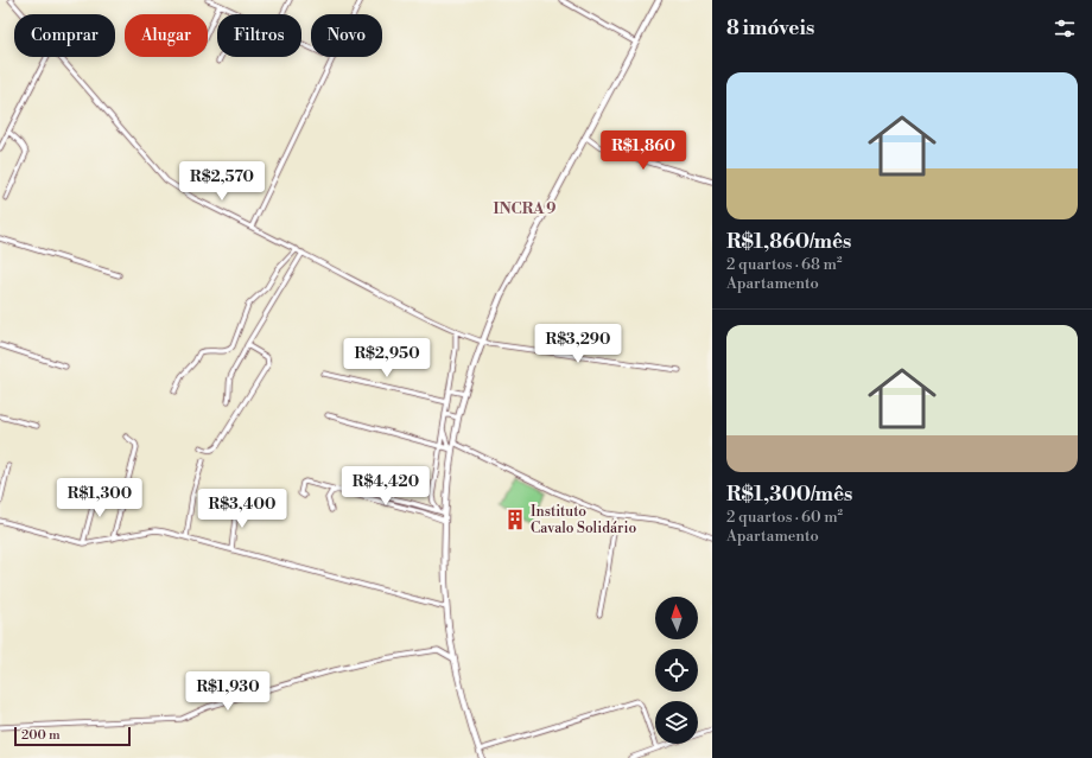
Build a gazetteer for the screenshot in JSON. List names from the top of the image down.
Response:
{
  "districts": ["INCRA 9"],
  "places": {
    "building": ["Instituto Cavalo Solidário"]
  },
  "scale_bar": "200 m",
  "north": "top",
  "page": {
    "heading": "8 imóveis",
    "chip": [
      "Comprar",
      "Alugar",
      "Filtros",
      "Novo"
    ],
    "list": [
      {
        "name": "R$1,860/mês",
        "note": "2 quartos · 68 m² · Apartamento"
      },
      {
        "name": "R$1,300/mês",
        "note": "2 quartos · 60 m² · Apartamento"
      }
    ],
    "price": [
      "R$1,860",
      "R$2,570",
      "R$3,290",
      "R$2,950",
      "R$4,420",
      "R$1,300",
      "R$3,400",
      "R$1,930"
    ],
    "scale": "200 m"
  }
}
